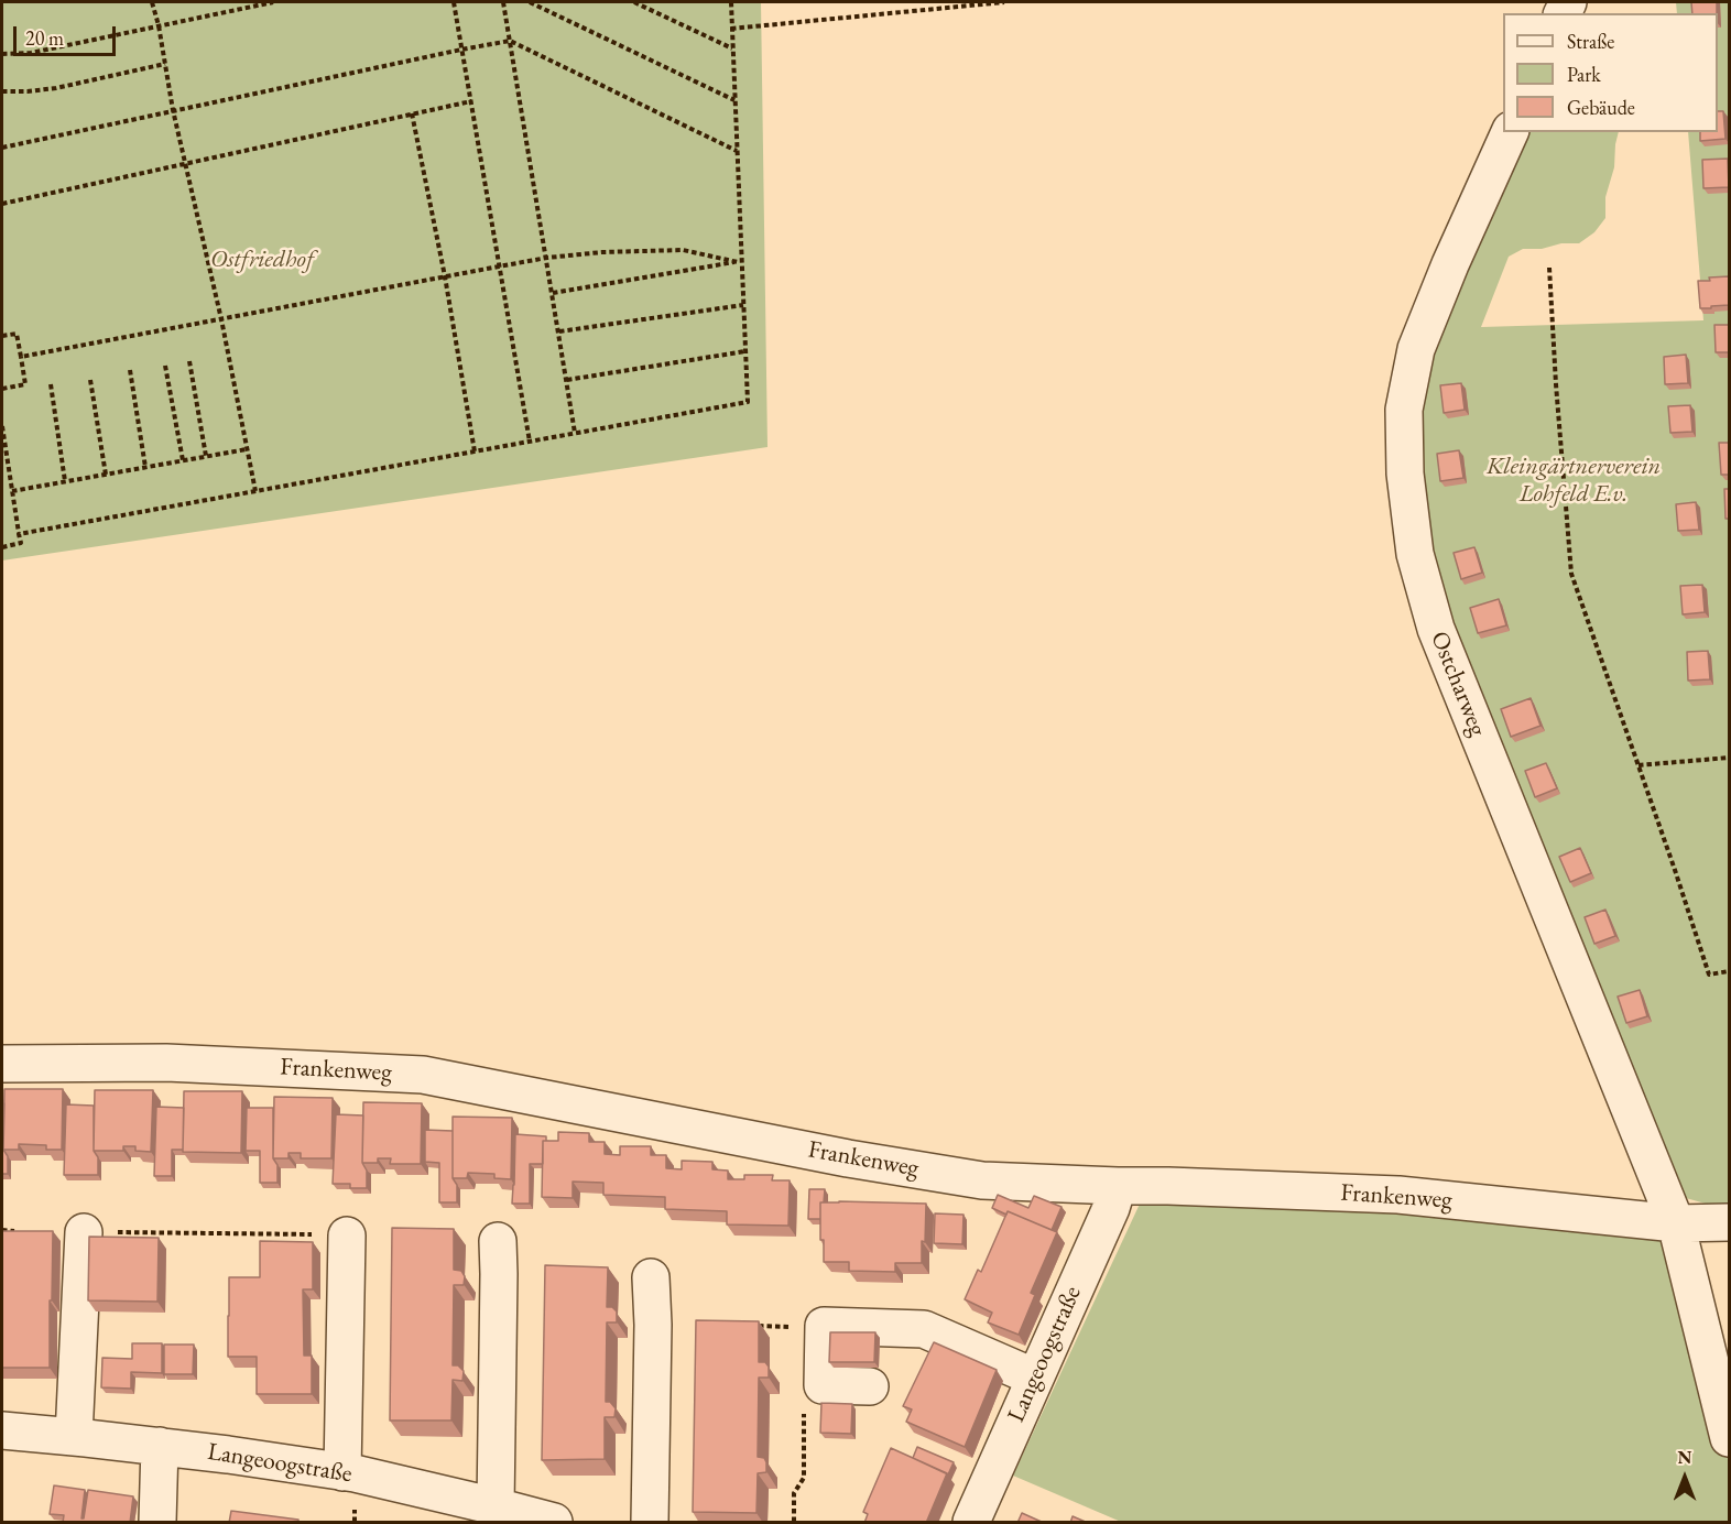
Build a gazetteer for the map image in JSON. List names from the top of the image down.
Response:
{
  "streets": {
    "street": ["Ostcharweg", "Frankenweg", "Langeoogstraße"]
  },
  "crossings": [
    ["Ostcharweg", "Frankenweg"],
    ["Frankenweg", "Langeoogstraße"]
  ],
  "parks": ["Ostfriedhof", "Kleingärtnerverein Lohfeld E.v."],
  "legend": ["Straße", "Park", "Gebäude"],
  "scale_bar": "20 m",
  "north": "top"
}
